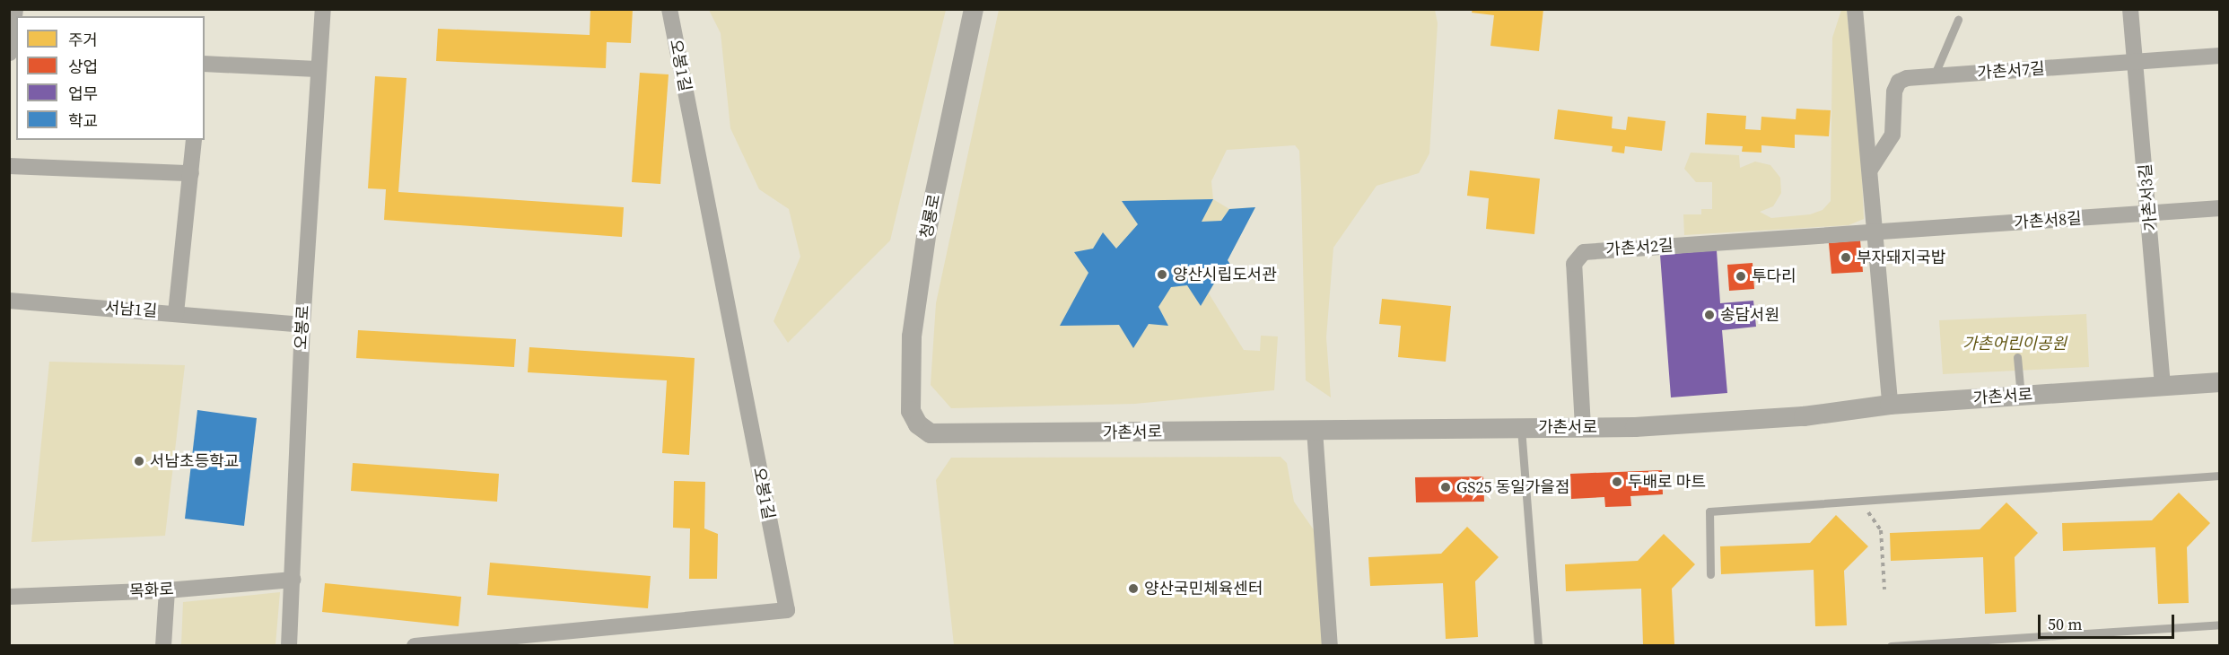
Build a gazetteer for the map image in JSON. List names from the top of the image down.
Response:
{
  "streets": {
    "street": [
      "오봉1길",
      "가촌서7길",
      "가촌서3길",
      "청룡로",
      "가촌서8길",
      "가촌서2길",
      "서남1길",
      "오봉로",
      "가촌서로",
      "목화로"
    ]
  },
  "crossings": [
    ["가촌서7길", "가촌서3길"],
    ["가촌서3길", "가촌서8길"],
    ["가촌서3길", "가촌서로"],
    ["청룡로", "가촌서로"],
    ["가촌서8길", "가촌서2길"],
    ["가촌서2길", "가촌서로"],
    ["오봉로", "목화로"]
  ],
  "parks": ["가촌어린이공원"],
  "places": [
    "부자돼지국밥",
    "양산시립도서관",
    "투다리",
    "송담서원",
    "서남초등학교",
    "두배로 마트",
    "GS25 동일가을점",
    "양산국민체육센터"
  ],
  "legend": [
    "주거",
    "상업",
    "업무",
    "학교"
  ],
  "scale_bar": "50 m"
}
